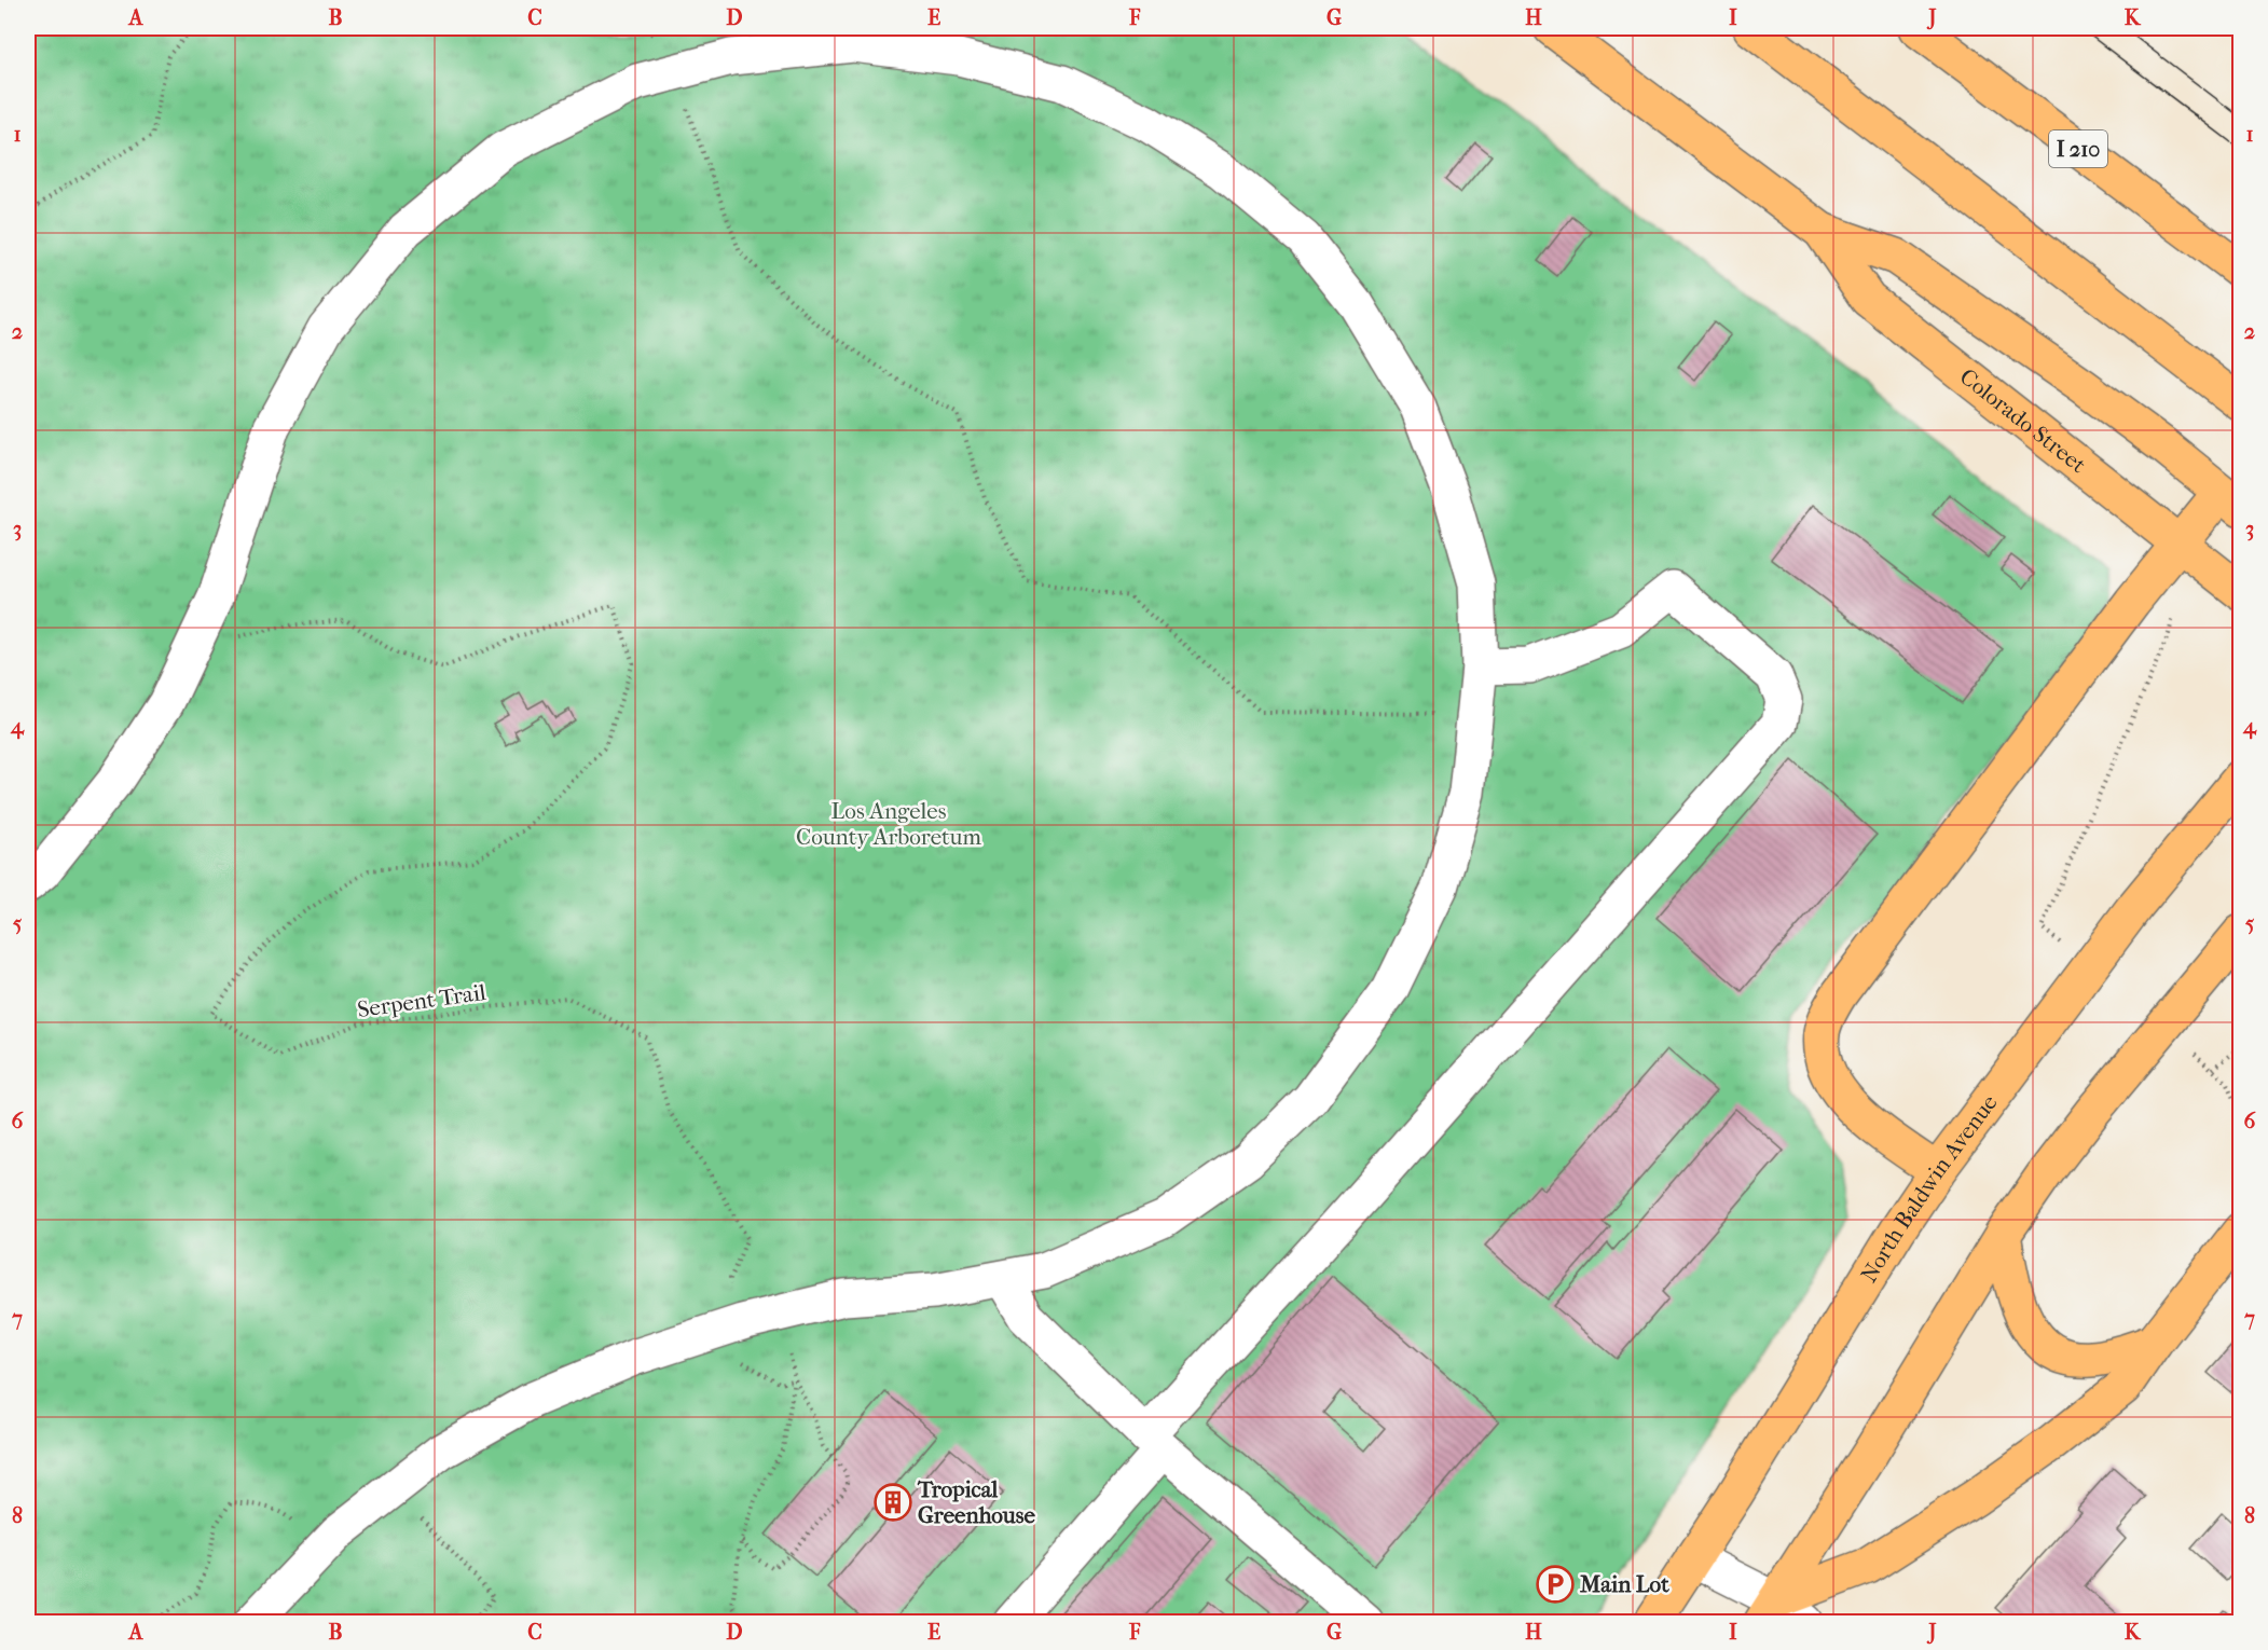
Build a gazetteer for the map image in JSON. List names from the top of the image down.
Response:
{
  "streets": {
    "main road": ["I 210", "Colorado Street", "North Baldwin Avenue"],
    "path": ["Serpent Trail"]
  },
  "parks": ["Los Angeles County Arboretum"],
  "places": {
    "building": ["Tropical Greenhouse"],
    "parking": ["Main Lot"]
  },
  "grid": {
    "columns": [
      "A",
      "B",
      "C",
      "D",
      "E",
      "F",
      "G",
      "H",
      "I",
      "J",
      "K"
    ],
    "rows": [
      "1",
      "2",
      "3",
      "4",
      "5",
      "6",
      "7",
      "8"
    ]
  }
}
